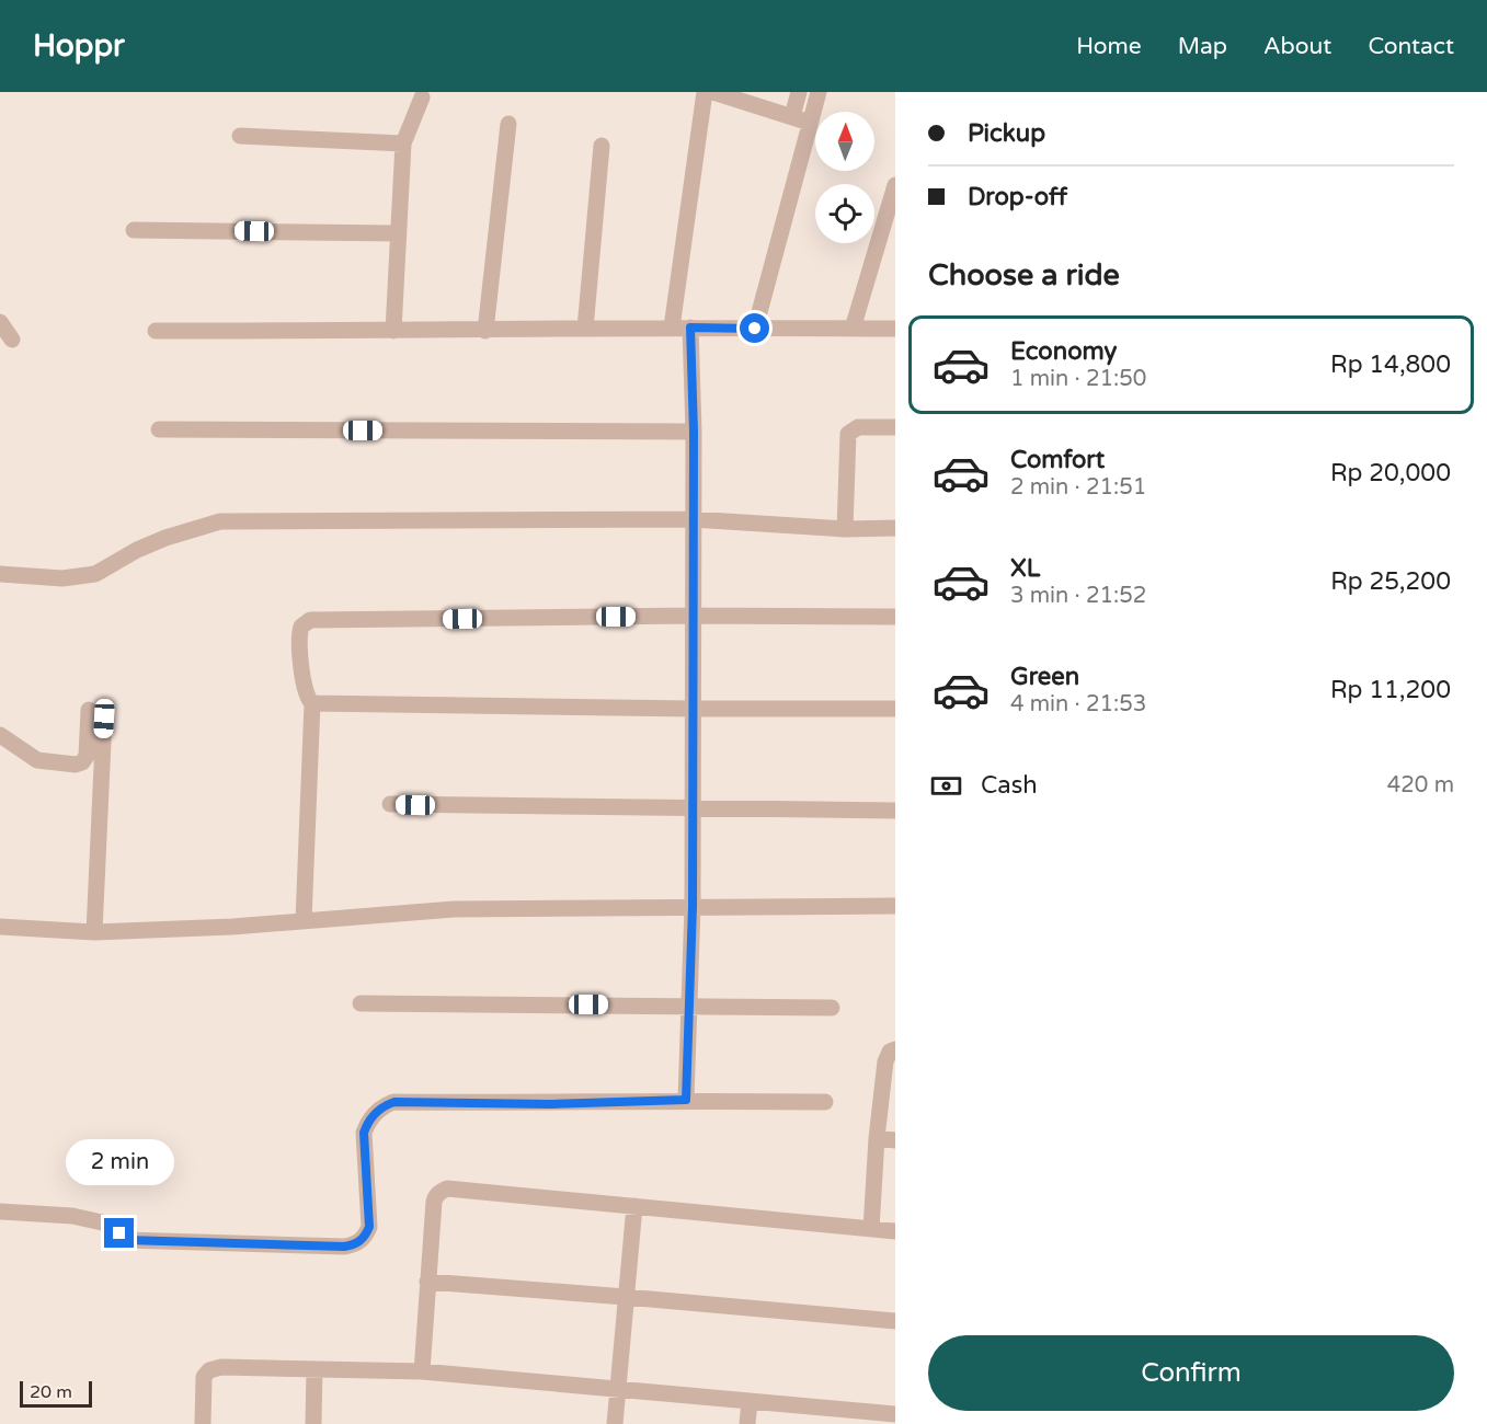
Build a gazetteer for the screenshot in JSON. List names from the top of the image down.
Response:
{
  "scale_bar": "20 m",
  "north": "top",
  "page": {
    "header": "Hoppr",
    "nav": [
      "Home",
      "Map",
      "About",
      "Contact"
    ],
    "banner": ["Pickup", "Drop-off"],
    "heading": "Choose a ride",
    "list": [
      {
        "name": "Economy",
        "note": "1 min · 21:50",
        "value": "Rp 14,800"
      },
      {
        "name": "Comfort",
        "note": "2 min · 21:51",
        "value": "Rp 20,000"
      },
      {
        "name": "XL",
        "note": "3 min · 21:52",
        "value": "Rp 25,200"
      },
      {
        "name": "Green",
        "note": "4 min · 21:53",
        "value": "Rp 11,200"
      }
    ],
    "pay": ["Cash", "420 m"],
    "bubble": "2 min",
    "buttons": "Confirm",
    "scale": "20 m"
  }
}
